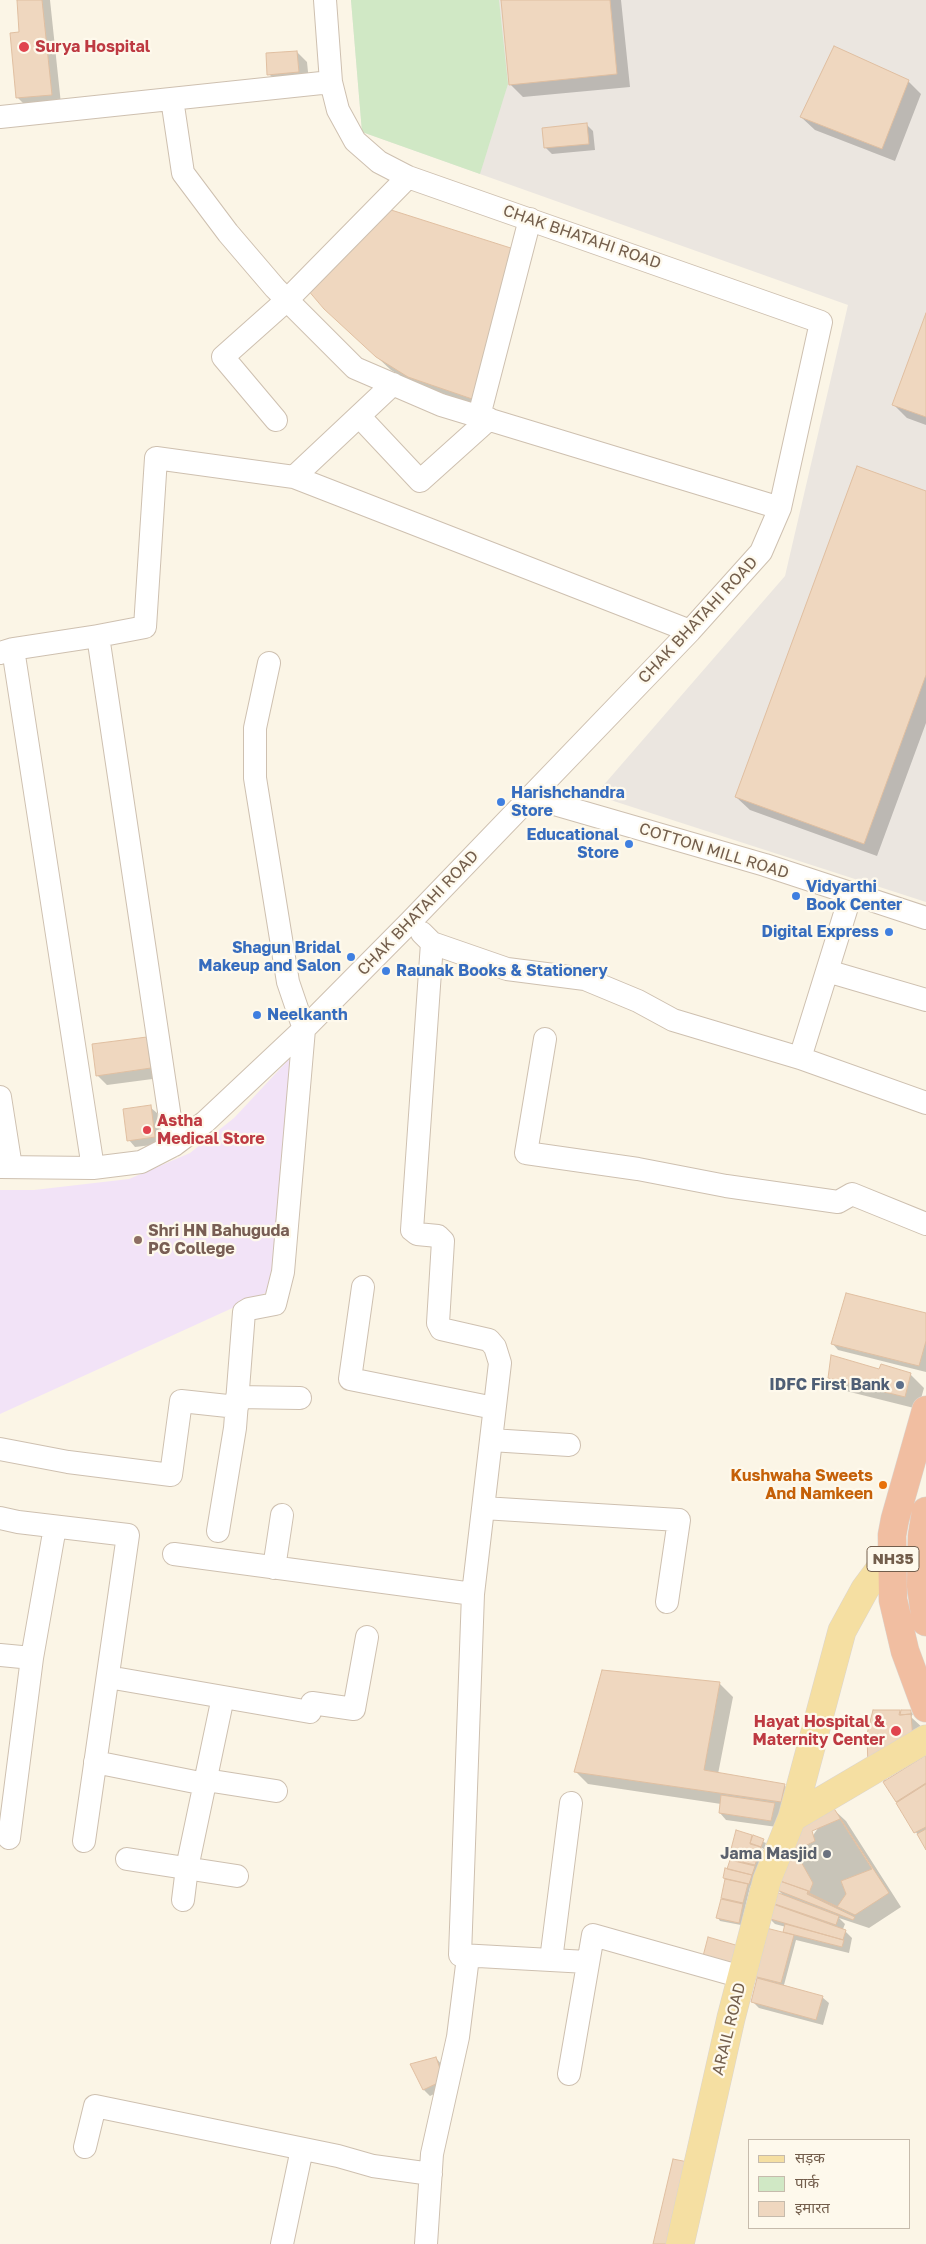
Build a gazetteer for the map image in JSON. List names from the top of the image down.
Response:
{
  "streets": {
    "highway": ["NH35"],
    "main road": ["ARAIL ROAD"],
    "street": ["CHAK BHATAHI ROAD", "COTTON MILL ROAD"]
  },
  "crossings": [
    ["CHAK BHATAHI ROAD", "COTTON MILL ROAD"],
    ["NH35", "ARAIL ROAD"]
  ],
  "places": [
    "Surya Hospital",
    "Harishchandra Store",
    "Educational Store",
    "Vidyarthi Book Center",
    "Digital Express",
    "Shagun Bridal Makeup and Salon",
    "Raunak Books & Stationery",
    "Neelkanth",
    "Astha Medical Store",
    "Shri HN Bahuguda PG College",
    "IDFC First Bank",
    "Kushwaha Sweets And Namkeen",
    "Hayat Hospital & Maternity Center",
    "Jama Masjid"
  ],
  "legend": ["सड़क", "पार्क", "इमारत"]
}
